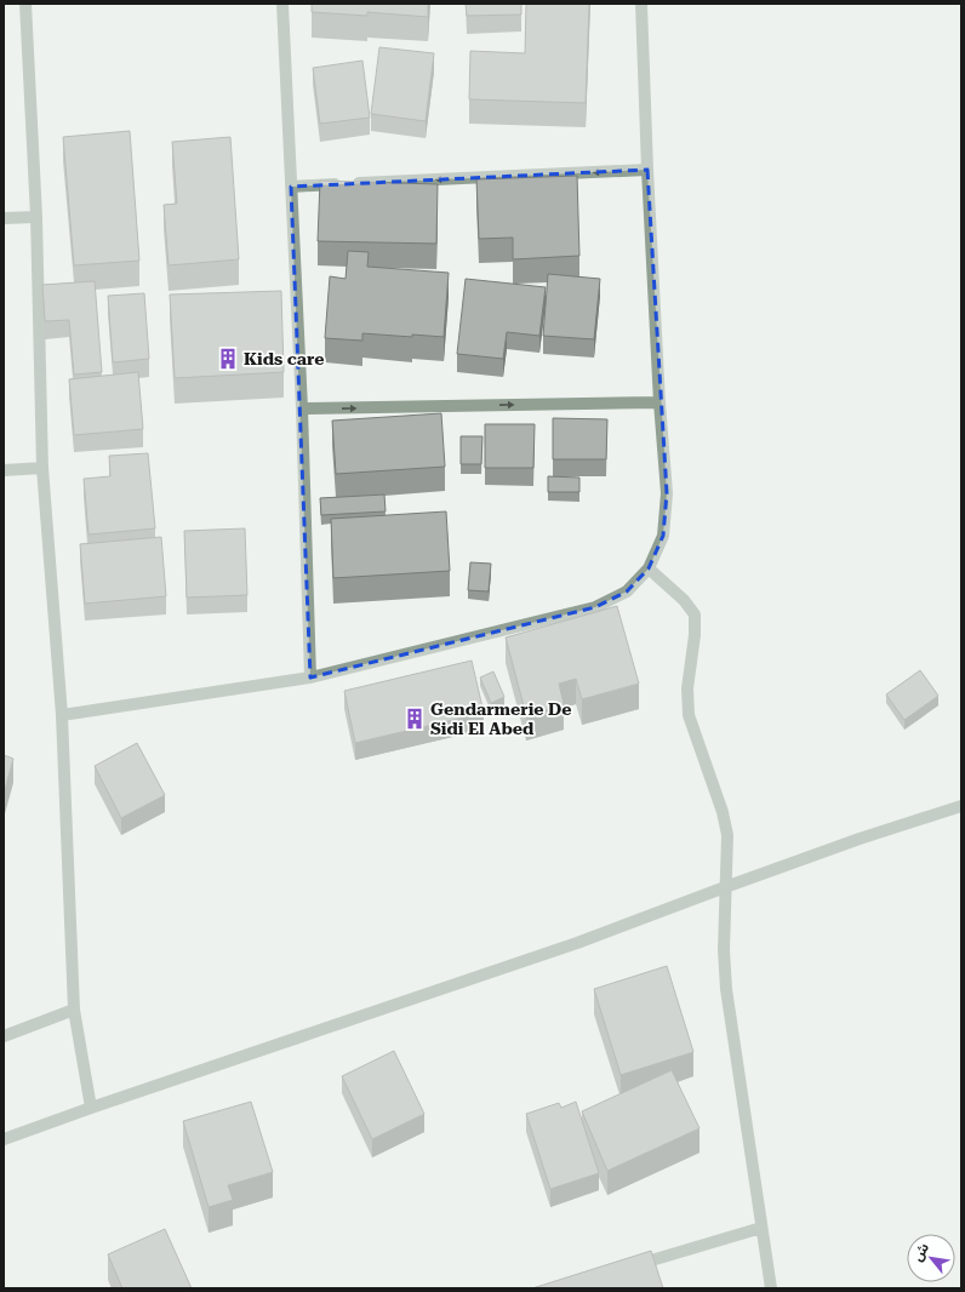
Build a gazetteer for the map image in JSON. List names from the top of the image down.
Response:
{
  "places": {
    "building": ["Kids care", "Gendarmerie De Sidi El Abed"]
  },
  "north": "top left"
}
